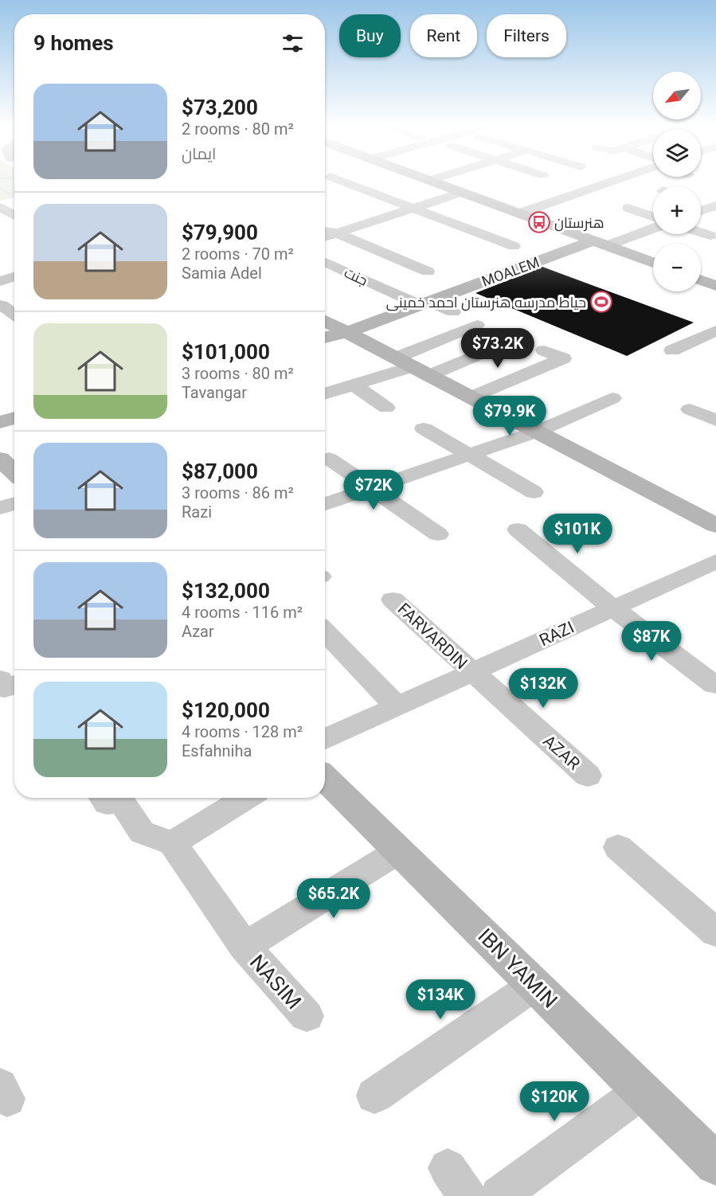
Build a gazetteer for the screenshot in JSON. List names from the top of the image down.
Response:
{
  "streets": {
    "street": [
      "MOALEM",
      "جنت",
      "RAZI",
      "FARVARDIN",
      "AZAR",
      "IBN YAMIN",
      "NASIM"
    ]
  },
  "crossings": [
    ["MOALEM", "جنت"],
    ["RAZI", "FARVARDIN"],
    ["RAZI", "AZAR"],
    ["FARVARDIN", "AZAR"],
    ["IBN YAMIN", "NASIM"]
  ],
  "places": {
    "bus stop": ["هنرستان"],
    "sports": ["حیاط مدرسه هنرستان احمد خمینی"]
  },
  "north": "bottom left",
  "page": {
    "chip": ["Buy", "Rent", "Filters"],
    "heading": "9 homes",
    "map_buttons": ["+", "−"],
    "list": [
      {
        "name": "$73,200",
        "note": "2 rooms · 80 m² · ایمان"
      },
      {
        "name": "$79,900",
        "note": "2 rooms · 70 m² · Samia Adel"
      },
      {
        "name": "$101,000",
        "note": "3 rooms · 80 m² · Tavangar"
      },
      {
        "name": "$87,000",
        "note": "3 rooms · 86 m² · Razi"
      },
      {
        "name": "$132,000",
        "note": "4 rooms · 116 m² · Azar"
      },
      {
        "name": "$120,000",
        "note": "4 rooms · 128 m² · Esfahniha"
      }
    ],
    "price": [
      "$73.2K",
      "$79.9K",
      "$72K",
      "$101K",
      "$87K",
      "$132K",
      "$65.2K",
      "$134K",
      "$120K"
    ]
  }
}
